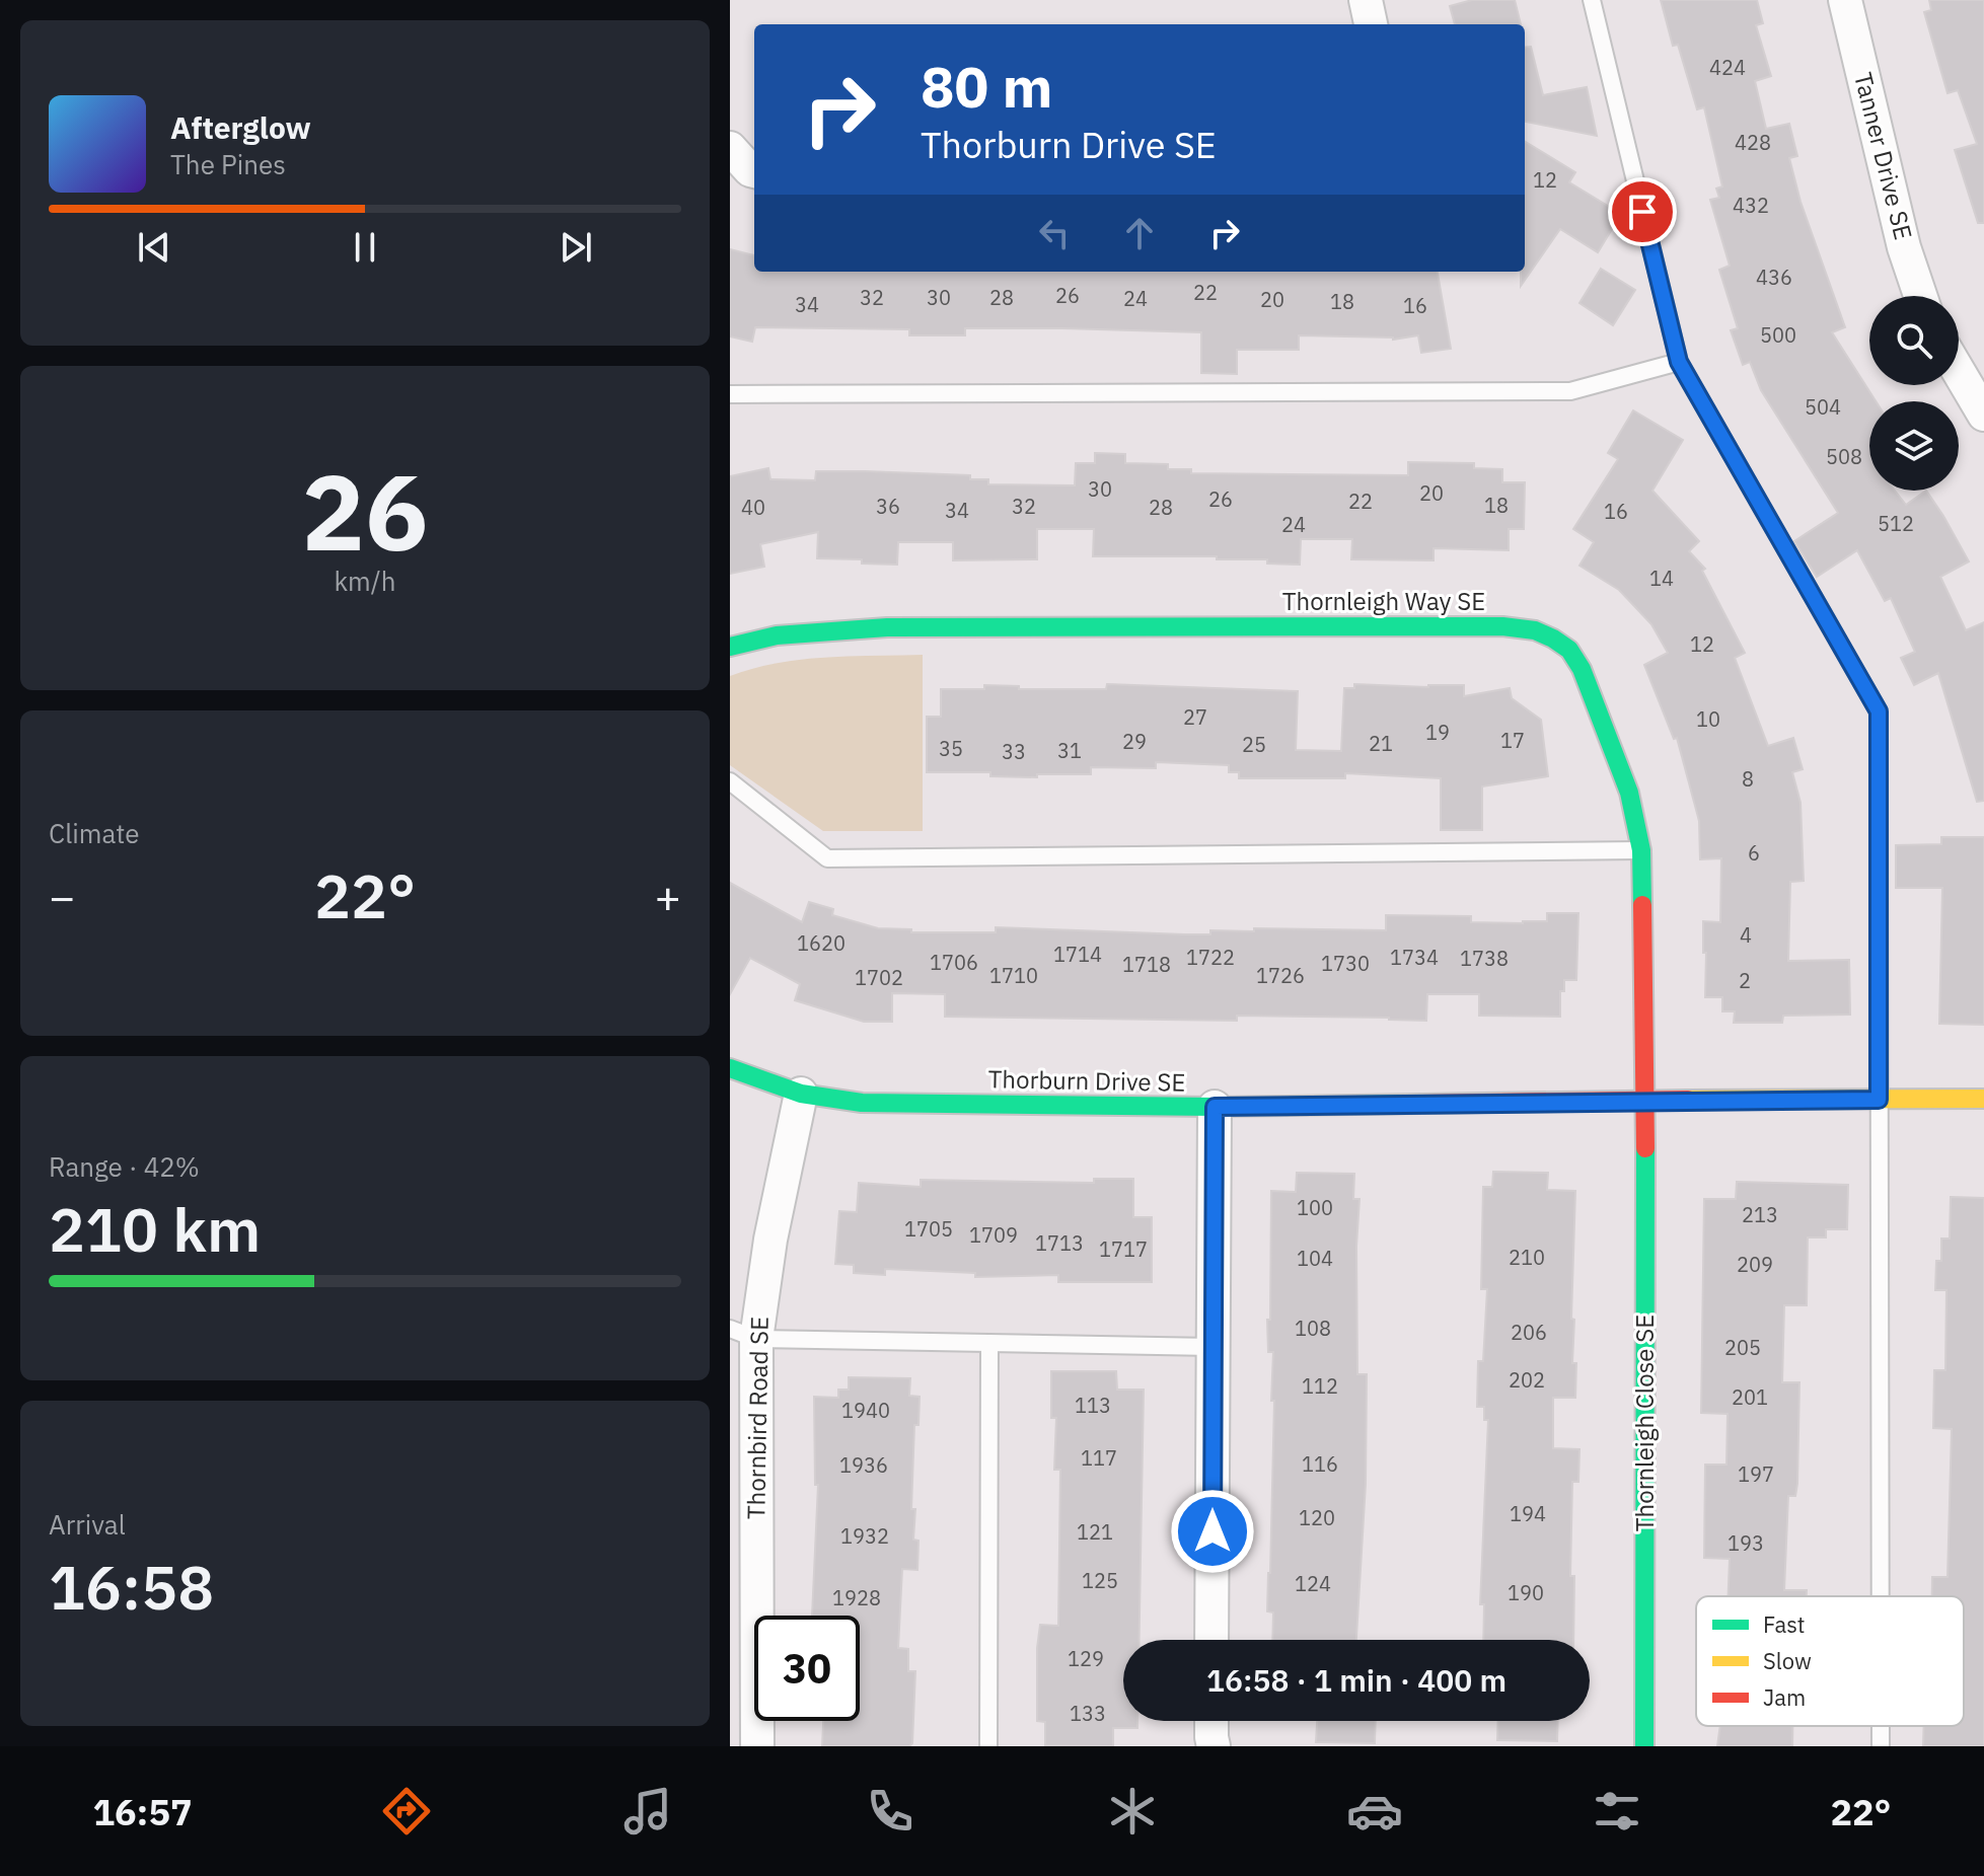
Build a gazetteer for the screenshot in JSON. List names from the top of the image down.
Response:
{
  "streets": {
    "street": [
      "Tanner Drive SE",
      "Thornleigh Way SE",
      "Thorburn Drive SE",
      "Thornbird Road SE",
      "Thornleigh Close SE"
    ]
  },
  "crossings": [
    ["Thornleigh Way SE", "Thorburn Drive SE"],
    ["Thornleigh Way SE", "Thornleigh Close SE"],
    ["Thorburn Drive SE", "Thornbird Road SE"],
    ["Thorburn Drive SE", "Thornleigh Close SE"]
  ],
  "house_numbers": [
    "424",
    "428",
    "12",
    "432",
    "436",
    "22",
    "26",
    "32",
    "30",
    "28",
    "24",
    "20",
    "18",
    "34",
    "16",
    "500",
    "504",
    "508",
    "30",
    "20",
    "26",
    "22",
    "18",
    "36",
    "32",
    "40",
    "28",
    "34",
    "16",
    "512",
    "24",
    "14",
    "12",
    "27",
    "10",
    "19",
    "17",
    "29",
    "21",
    "25",
    "35",
    "31",
    "33",
    "8",
    "6",
    "4",
    "1620",
    "1714",
    "1722",
    "1734",
    "1738",
    "1706",
    "1730",
    "1718",
    "1710",
    "1726",
    "1702",
    "2",
    "100",
    "213",
    "1705",
    "1709",
    "1713",
    "1717",
    "210",
    "104",
    "209",
    "108",
    "206",
    "205",
    "202",
    "112",
    "201",
    "113",
    "1940",
    "117",
    "116",
    "1936",
    "197",
    "194",
    "120",
    "121",
    "1932",
    "193",
    "125",
    "124",
    "190",
    "1928",
    "129",
    "133"
  ],
  "legend": ["Fast", "Slow", "Jam"],
  "page": {
    "turn": ["80 m", "Thorburn Drive SE"],
    "song": ["Afterglow", "The Pines"],
    "tile": [
      ["26", "km/h"],
      "Climate",
      ["Range · 42%", "210 km"],
      ["Arrival", "16:58"]
    ],
    "heat": ["−", "22°", "+"],
    "limit": "30",
    "trip": "16:58 · 1 min · 400 m",
    "tabs": ["16:57", "22°"]
  }
}
